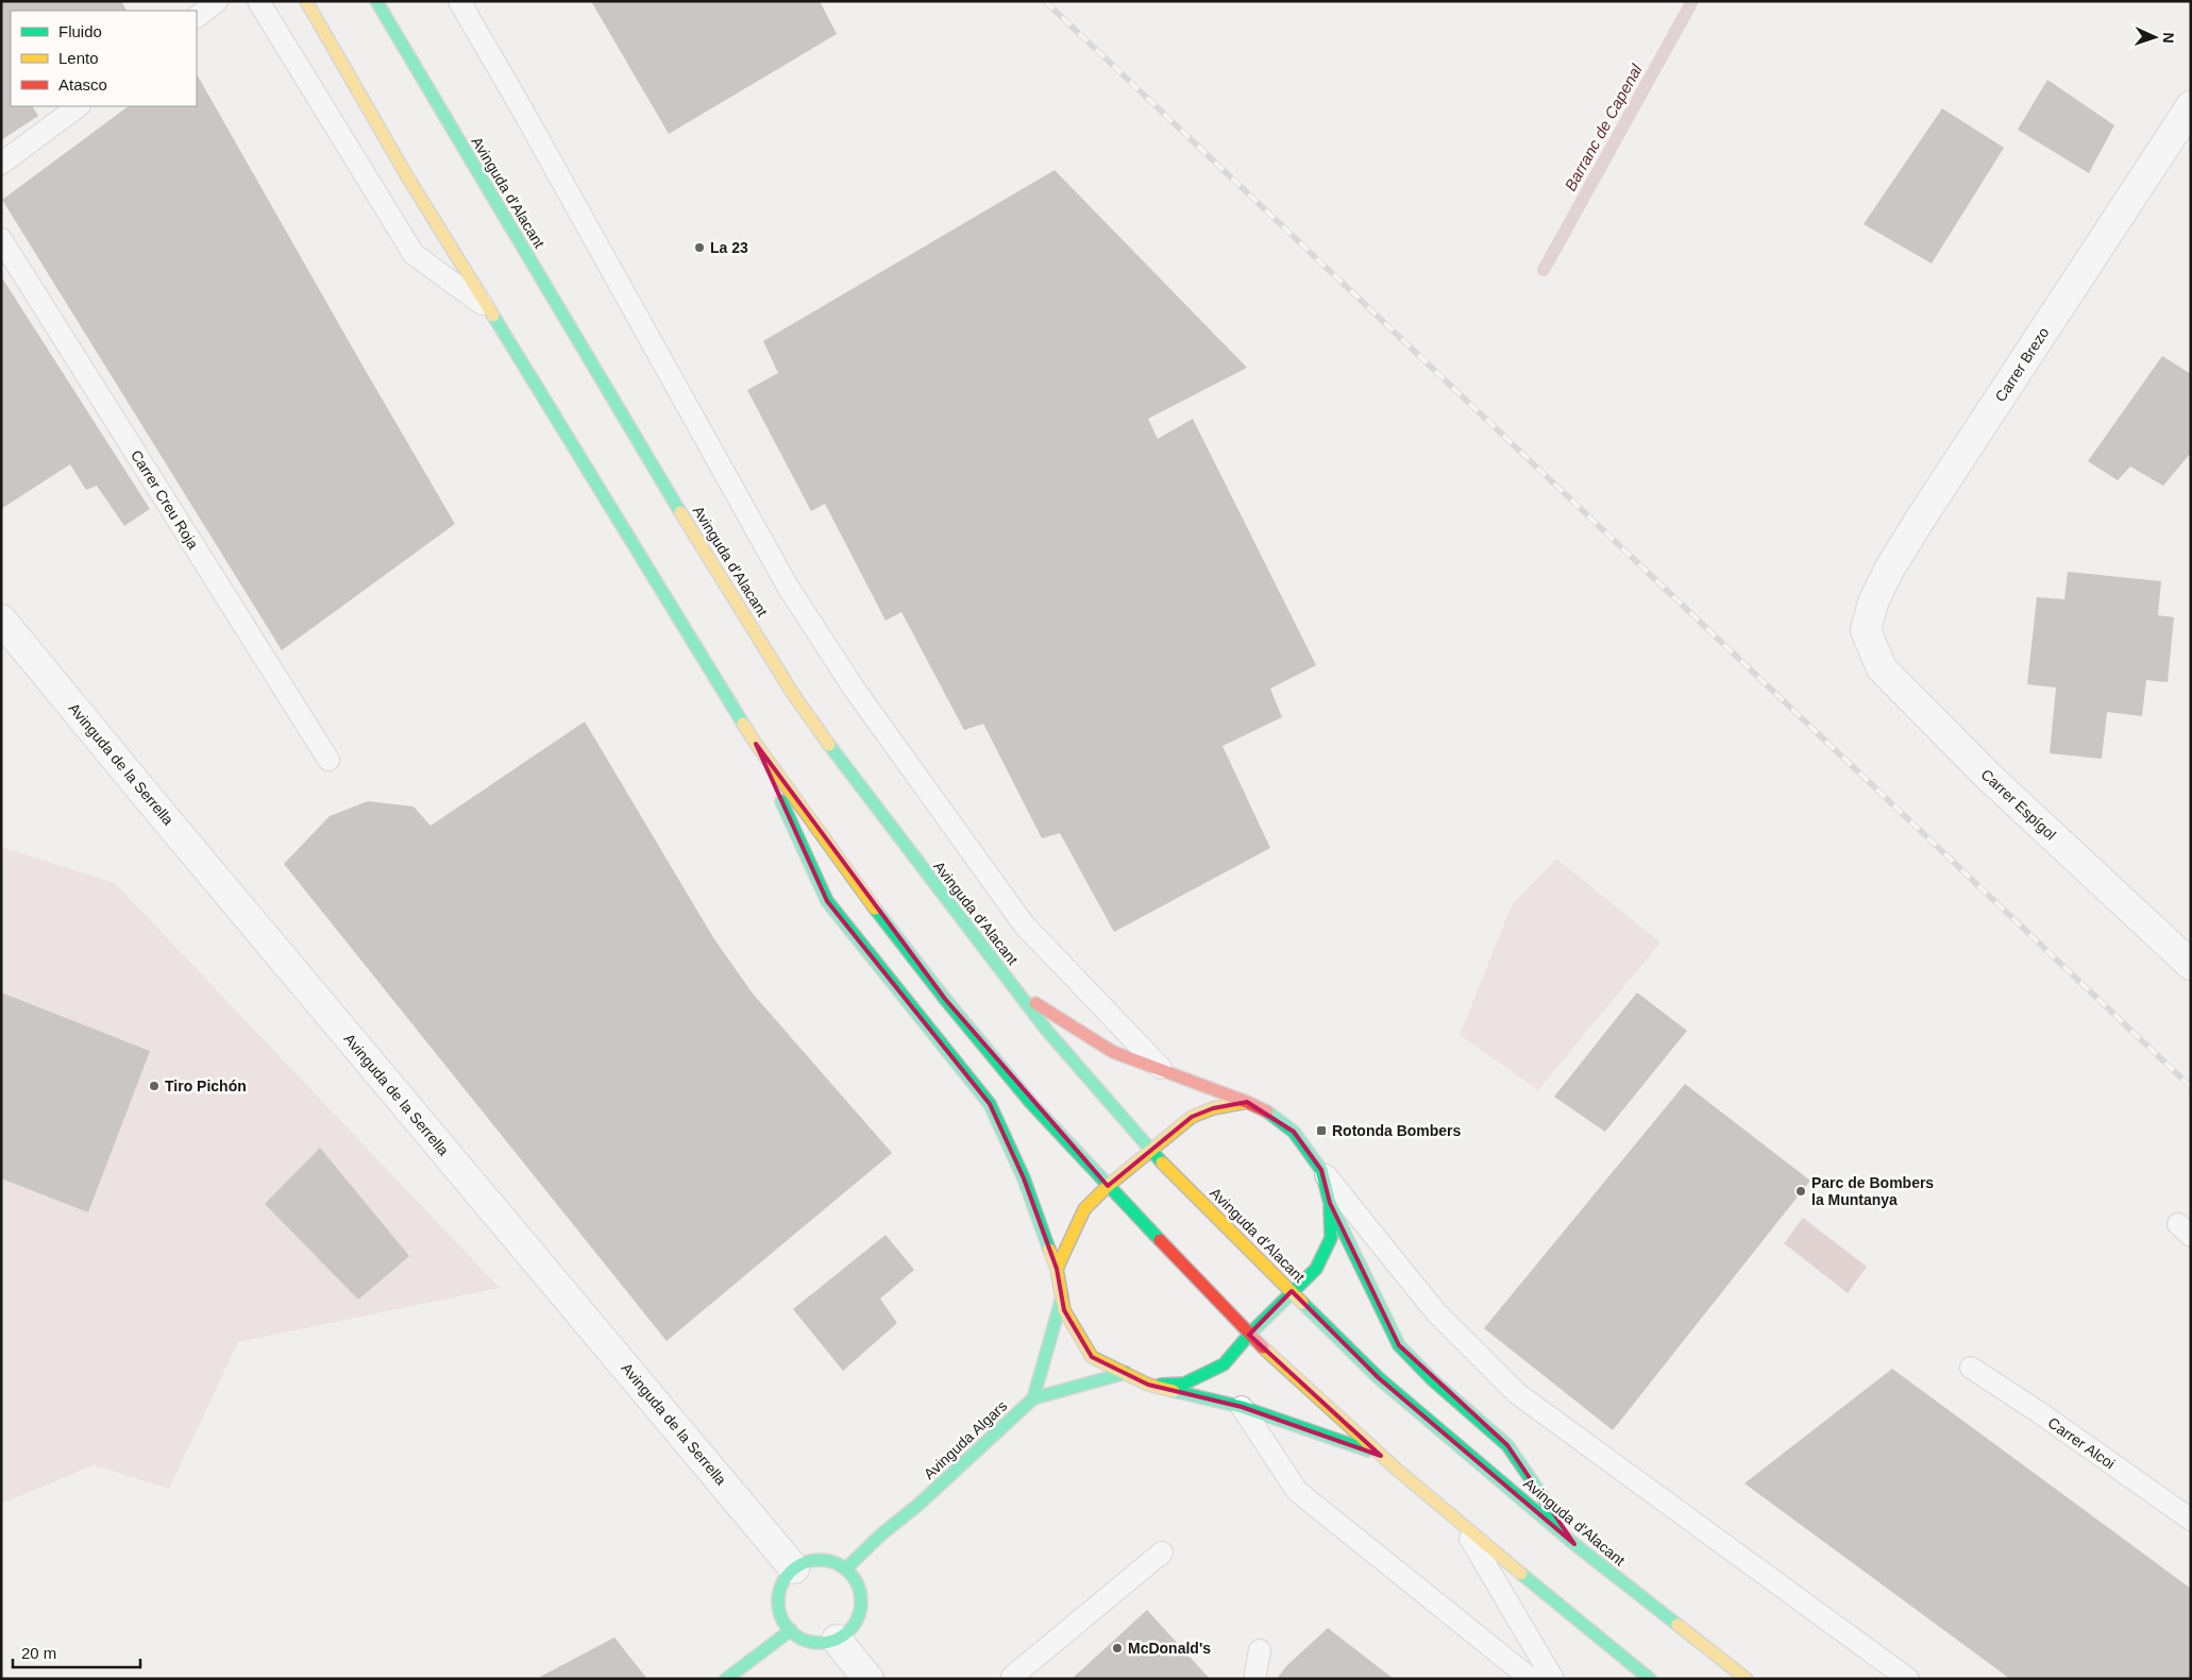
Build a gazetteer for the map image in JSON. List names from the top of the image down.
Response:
{
  "streets": {
    "main road": ["Avinguda d'Alacant", "Avinguda Algars"],
    "street": ["Carrer Brezo", "Avinguda de la Serrella", "Carrer Espígol"],
    "lane": ["Carrer Creu Roja", "Carrer Alcoi"]
  },
  "crossings": [
    ["Carrer Brezo", "Carrer Espígol"],
    ["Avinguda de la Serrella", "Avinguda Algars"]
  ],
  "water": ["Barranc de Capenal"],
  "places": {
    "other": [
      "La 23",
      "Tiro Pichón",
      "Parc de Bombers la Muntanya",
      "McDonald's"
    ],
    "transit": ["Rotonda Bombers"]
  },
  "legend": ["Fluido", "Lento", "Atasco"],
  "scale_bar": "20 m",
  "north": "right"
}
